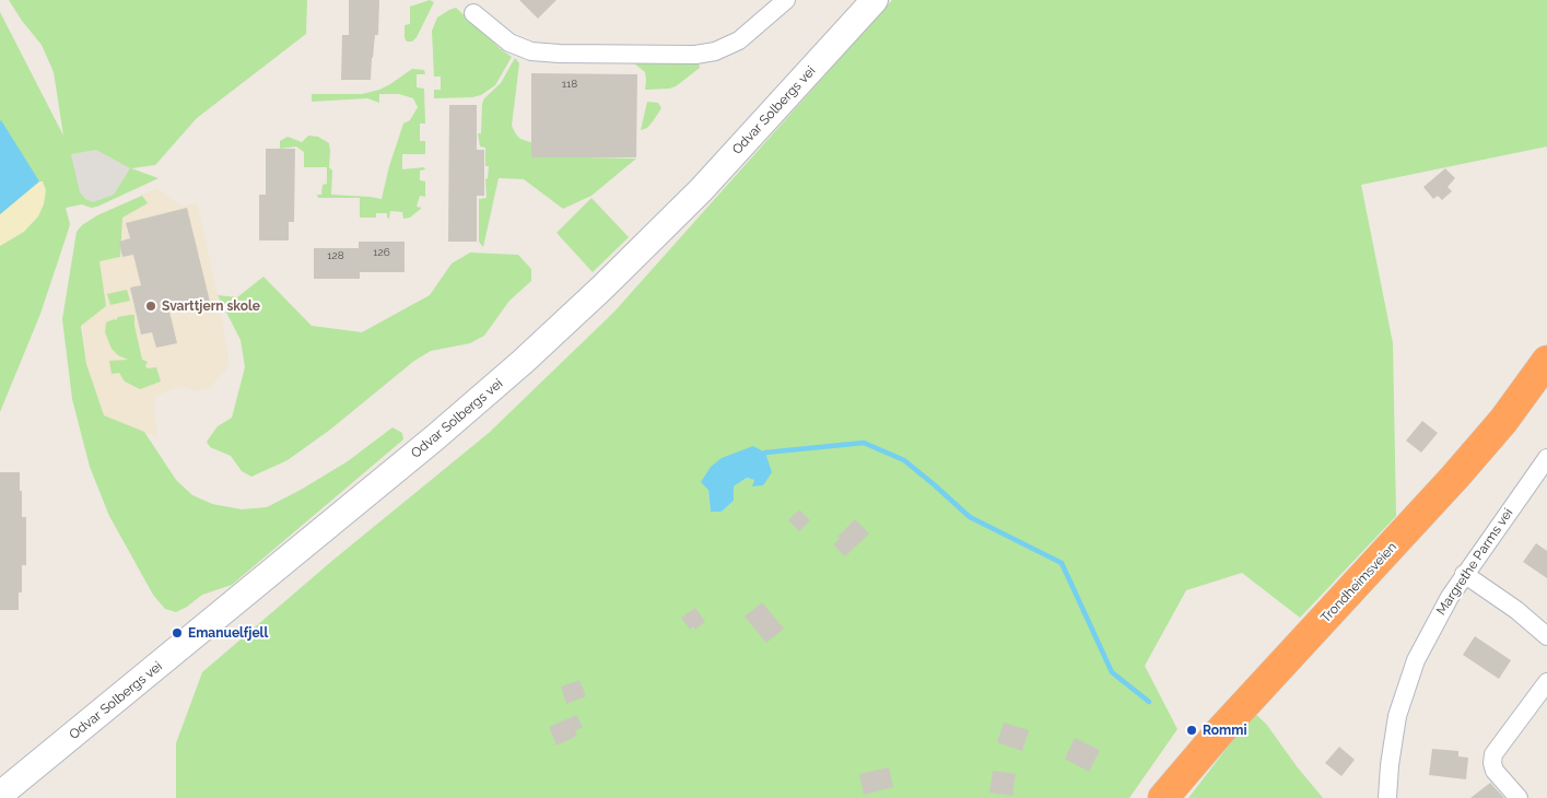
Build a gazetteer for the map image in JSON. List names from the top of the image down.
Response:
{
  "streets": {
    "highway": ["Trondheimsveien"],
    "street": ["Odvar Solbergs vei", "Margrethe Parms vei"]
  },
  "places": ["Svarttjern skole", "Emanuelfjell", "Rommi"],
  "house_numbers": ["118", "126", "128"]
}
